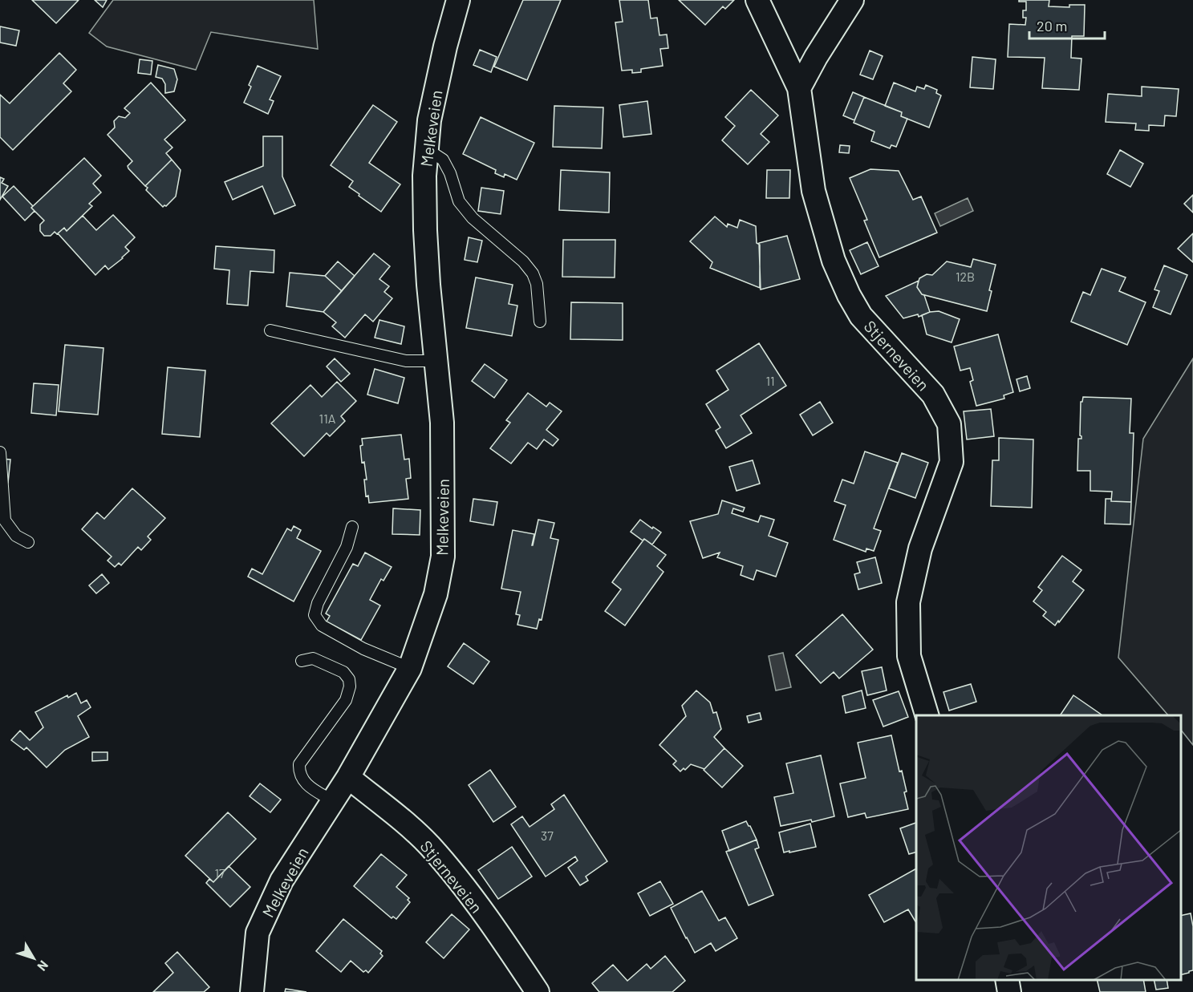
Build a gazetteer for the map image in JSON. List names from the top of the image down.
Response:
{
  "streets": {
    "street": ["Melkeveien", "Stjerneveien"]
  },
  "crossings": [
    ["Melkeveien", "Stjerneveien"]
  ],
  "house_numbers": [
    "12B",
    "11",
    "11A",
    "37",
    "17"
  ],
  "scale_bar": "20 m",
  "north": "bottom right"
}
